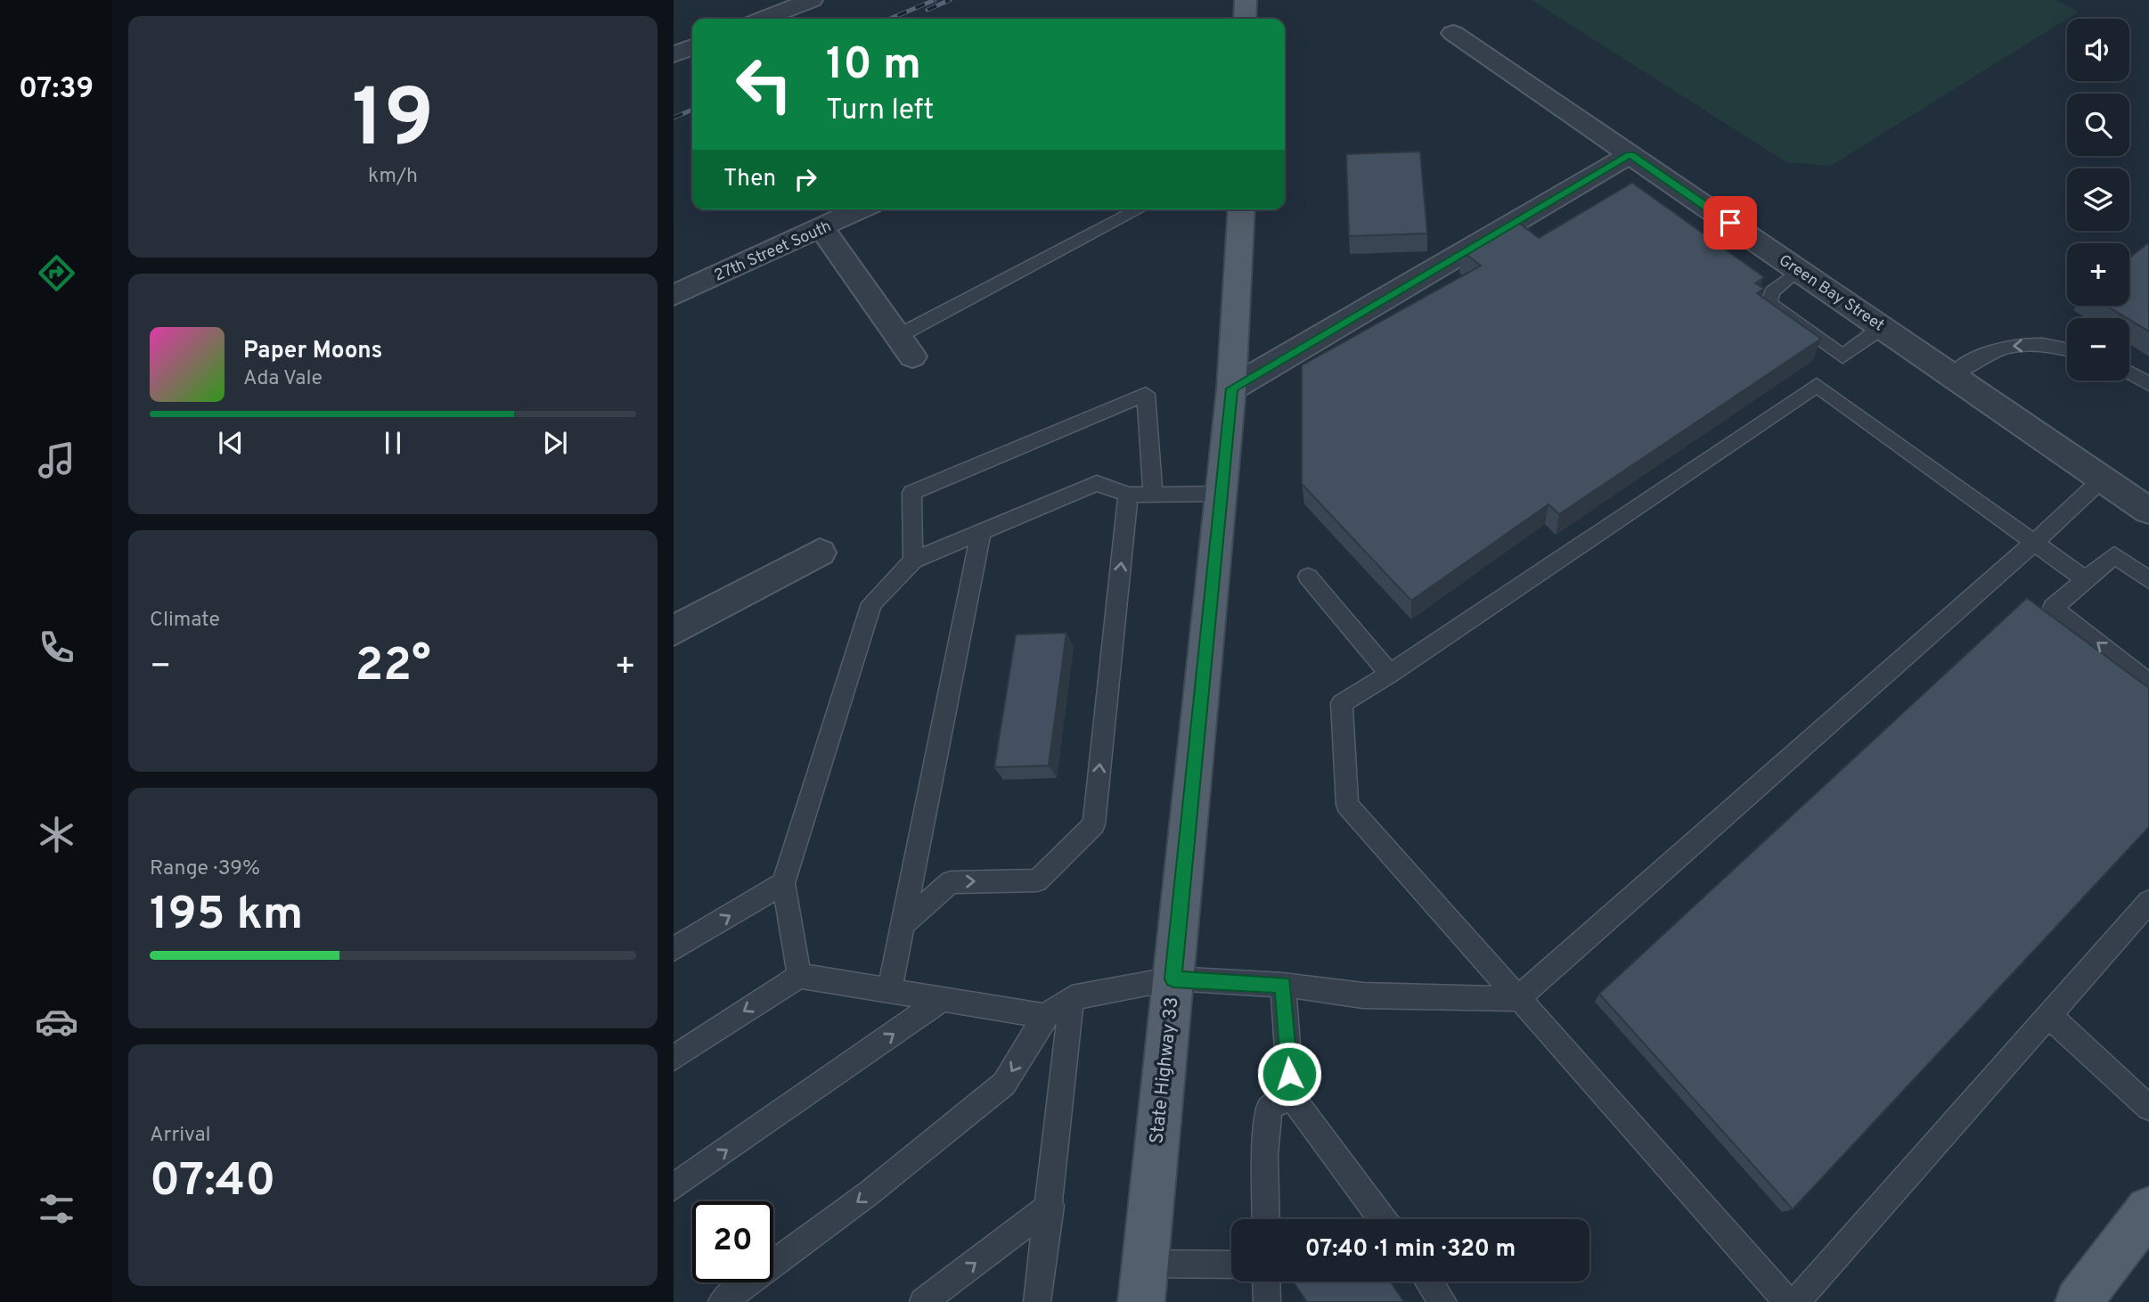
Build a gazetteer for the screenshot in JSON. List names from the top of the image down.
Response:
{
  "streets": {
    "main road": ["State Highway 33"],
    "street": ["27th Street South", "Green Bay Street"]
  },
  "page": {
    "tabs": "07:39",
    "tile": [
      ["19", "km/h"],
      "Climate",
      ["Range · 39%", "195 km"],
      ["Arrival", "07:40"]
    ],
    "map_buttons": ["+", "−"],
    "turn": ["10 m", "Turn left"],
    "then": "Then",
    "song": ["Paper Moons", "Ada Vale"],
    "heat": ["−", "22°", "+"],
    "limit": "20",
    "trip": "07:40 · 1 min · 320 m"
  }
}
